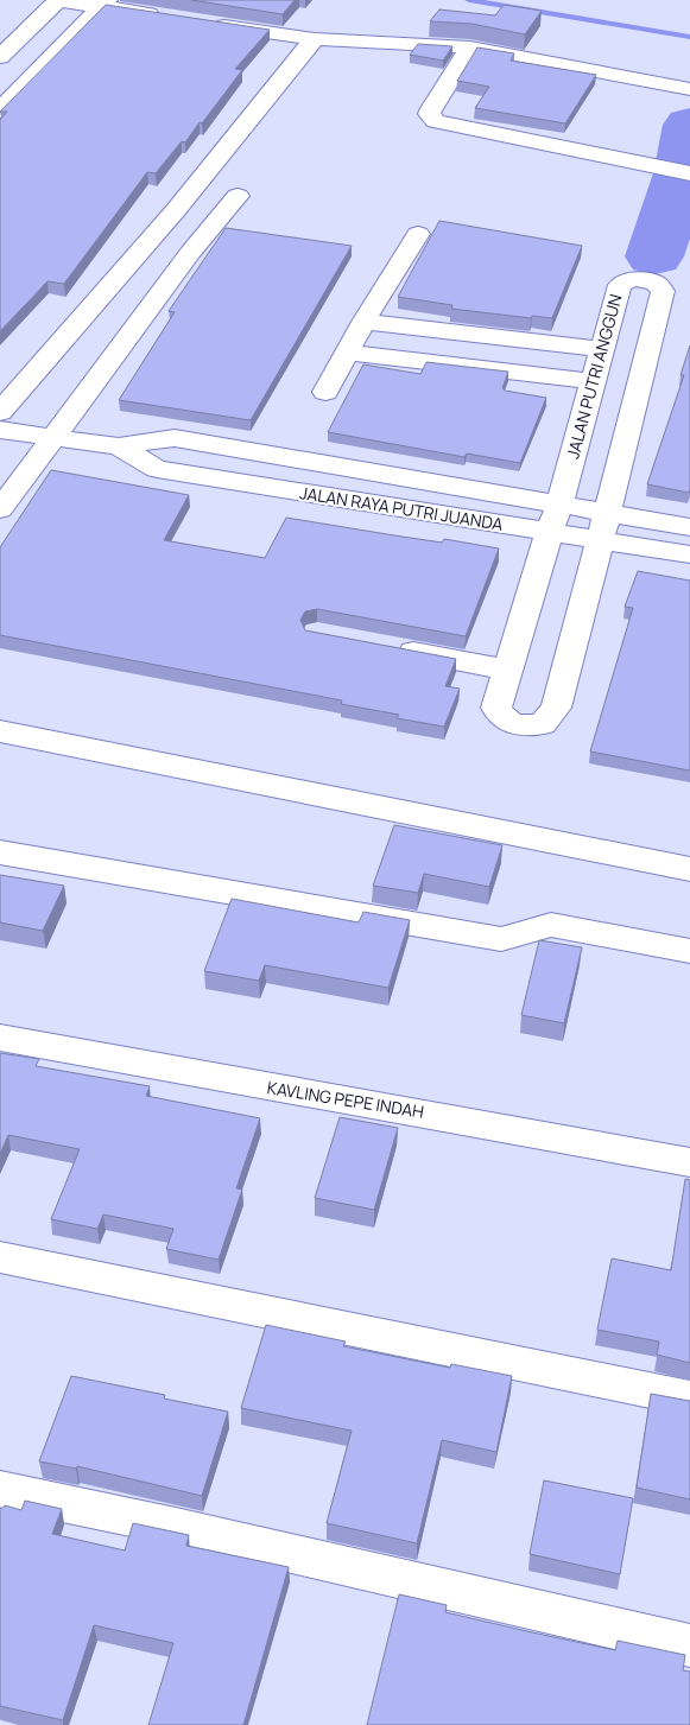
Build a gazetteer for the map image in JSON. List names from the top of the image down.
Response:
{
  "streets": {
    "street": ["JALAN PUTRI ANGGUN", "JALAN RAYA PUTRI JUANDA", "KAVLING PEPE INDAH"]
  },
  "crossings": [
    ["JALAN PUTRI ANGGUN", "JALAN RAYA PUTRI JUANDA"]
  ]
}
